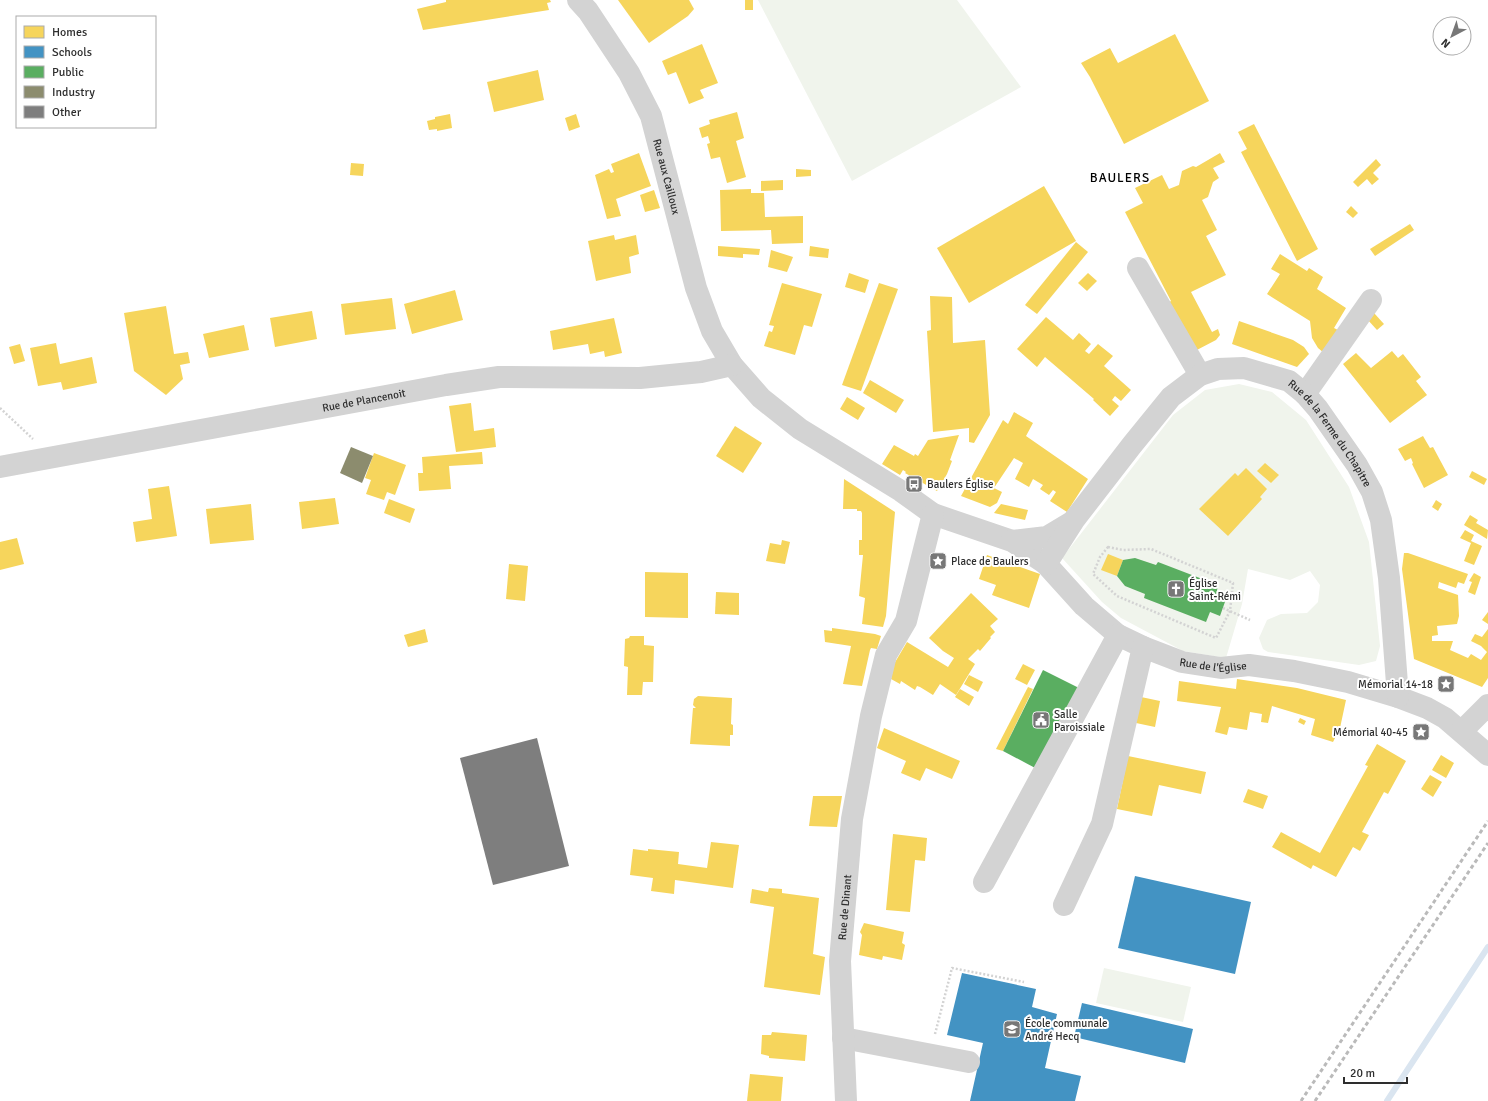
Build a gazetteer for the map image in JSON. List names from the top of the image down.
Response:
{
  "streets": {
    "street": [
      "Rue aux Cailloux",
      "Rue de Plancenoit",
      "Rue de la Ferme du Chapitre",
      "Rue de l'Église",
      "Rue de Dinant"
    ]
  },
  "crossings": [
    ["Rue aux Cailloux", "Rue de Plancenoit"],
    ["Rue de la Ferme du Chapitre", "Rue de l'Église"]
  ],
  "districts": ["BAULERS"],
  "places": {
    "bus stop": ["Baulers Église"],
    "place": ["Place de Baulers", "Mémorial 14-18", "Mémorial 40-45"],
    "church": ["Église Saint-Rémi"],
    "public building": ["Salle Paroissiale"],
    "school or university": ["École communale André Hecq"]
  },
  "legend": [
    "Homes",
    "Schools",
    "Public",
    "Industry",
    "Other"
  ],
  "scale_bar": "20 m",
  "north": "bottom left"
}
